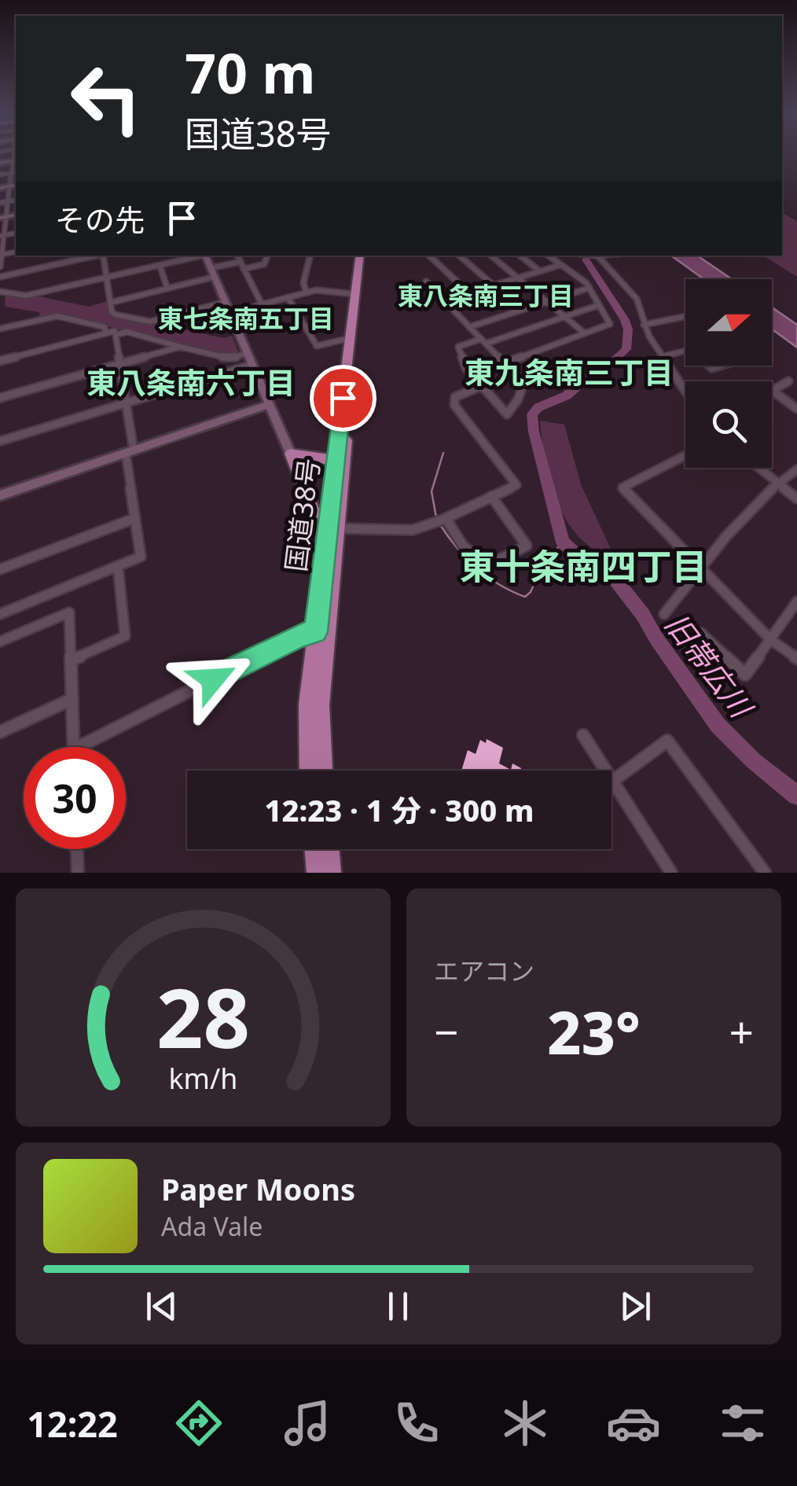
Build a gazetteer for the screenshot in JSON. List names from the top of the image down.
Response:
{
  "streets": {
    "highway": ["国道38号"]
  },
  "districts": [
    "東八条南三丁目",
    "東七条南五丁目",
    "東九条南三丁目",
    "東八条南六丁目",
    "東十条南四丁目"
  ],
  "water": ["旧帯広川"],
  "north": "right",
  "page": {
    "turn": ["70 m", "国道38号"],
    "then": "その先",
    "limit": "30",
    "trip": "12:23 · 1 分 · 300 m",
    "tile": "エアコン",
    "heat": ["−", "23°", "+"],
    "song": ["Paper Moons", "Ada Vale"],
    "tabs": "12:22",
    "gauge": ["28", "km/h"]
  }
}
